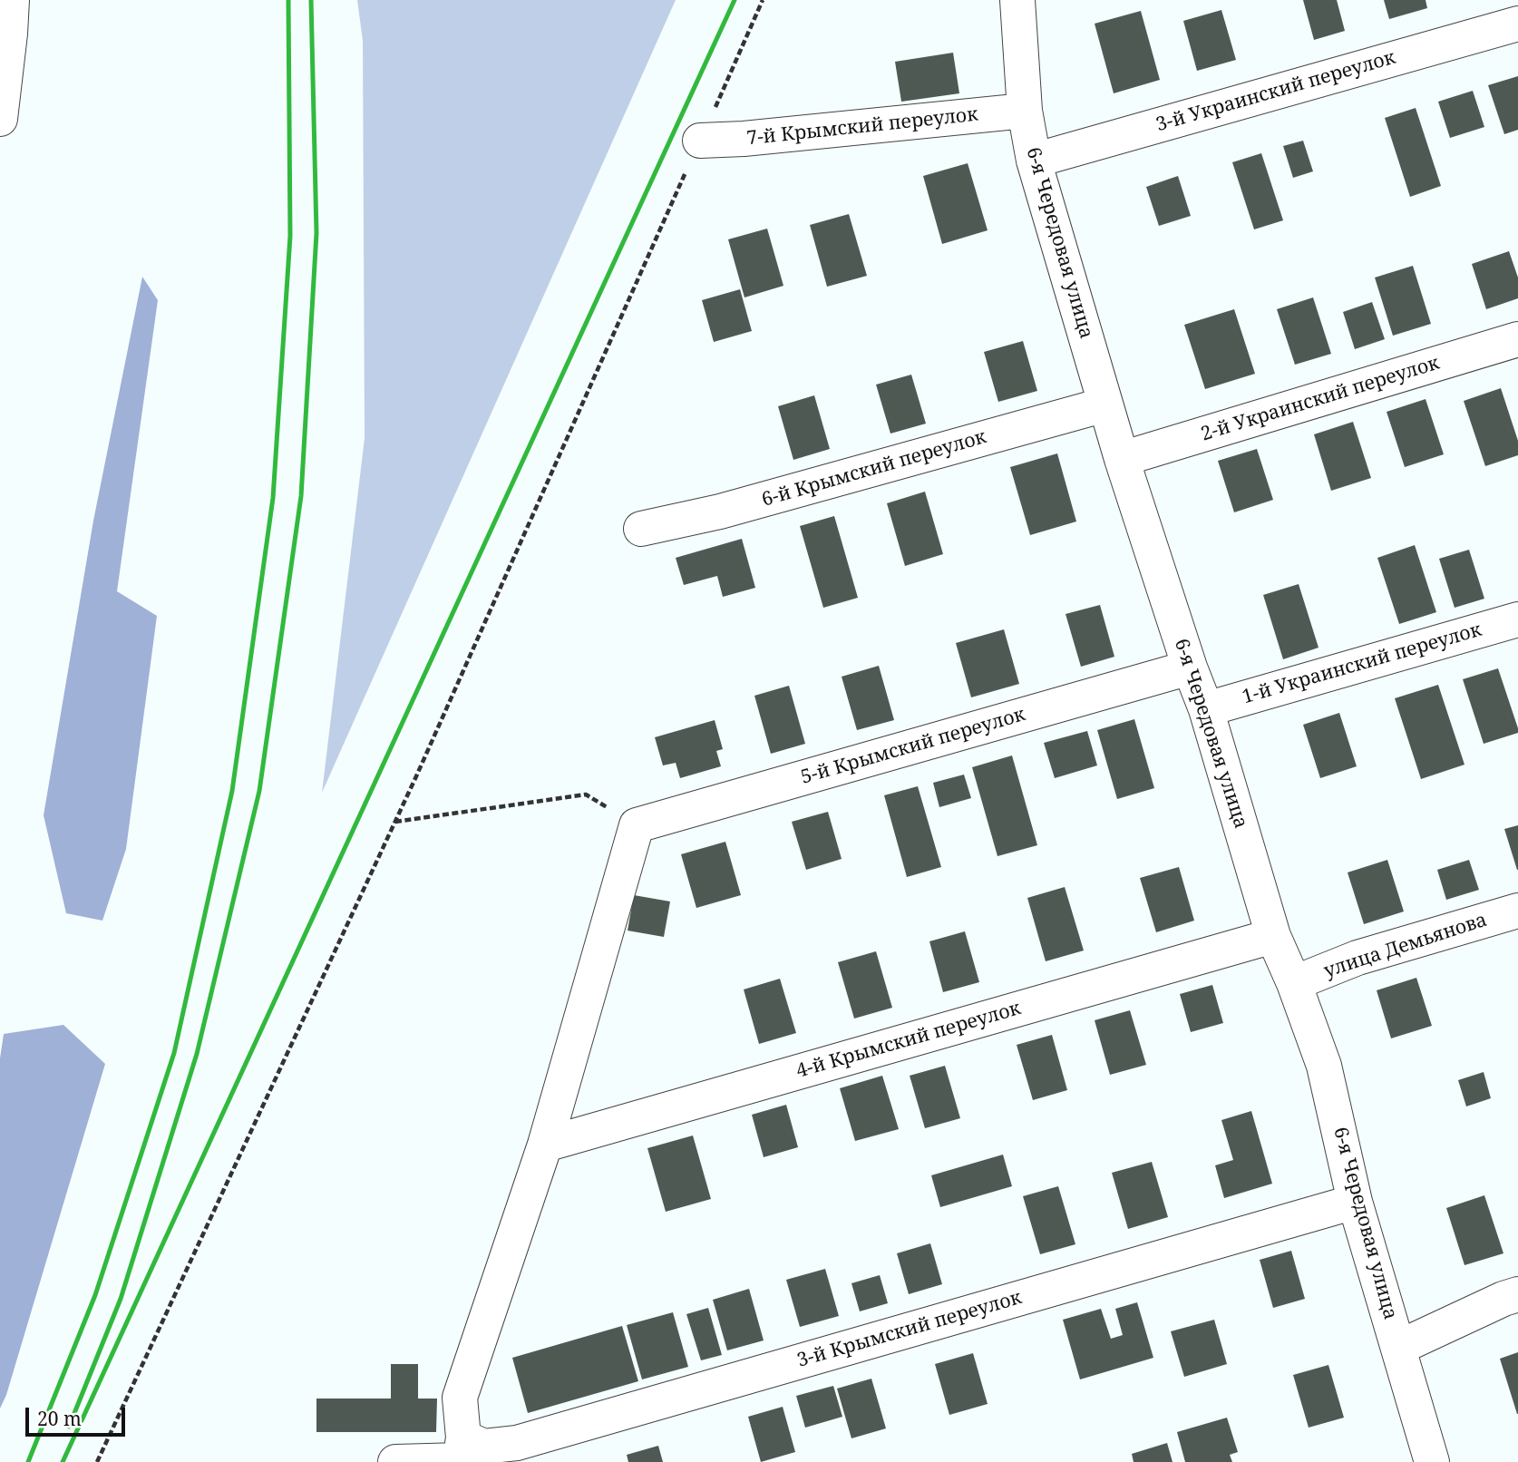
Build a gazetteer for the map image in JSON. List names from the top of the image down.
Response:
{
  "streets": {
    "street": [
      "3-й Украинский переулок",
      "7-й Крымский переулок",
      "6-я Чередовая улица",
      "2-й Украинский переулок",
      "6-й Крымский переулок",
      "1-й Украинский переулок",
      "5-й Крымский переулок",
      "улица Демьянова",
      "4-й Крымский переулок",
      "3-й Крымский переулок"
    ]
  },
  "crossings": [
    ["3-й Украинский переулок", "6-я Чередовая улица"],
    ["7-й Крымский переулок", "6-я Чередовая улица"],
    ["6-я Чередовая улица", "2-й Украинский переулок"],
    ["6-я Чередовая улица", "6-й Крымский переулок"],
    ["6-я Чередовая улица", "1-й Украинский переулок"],
    ["6-я Чередовая улица", "5-й Крымский переулок"],
    ["6-я Чередовая улица", "улица Демьянова"],
    ["6-я Чередовая улица", "4-й Крымский переулок"],
    ["6-я Чередовая улица", "3-й Крымский переулок"]
  ],
  "scale_bar": "20 m"
}
